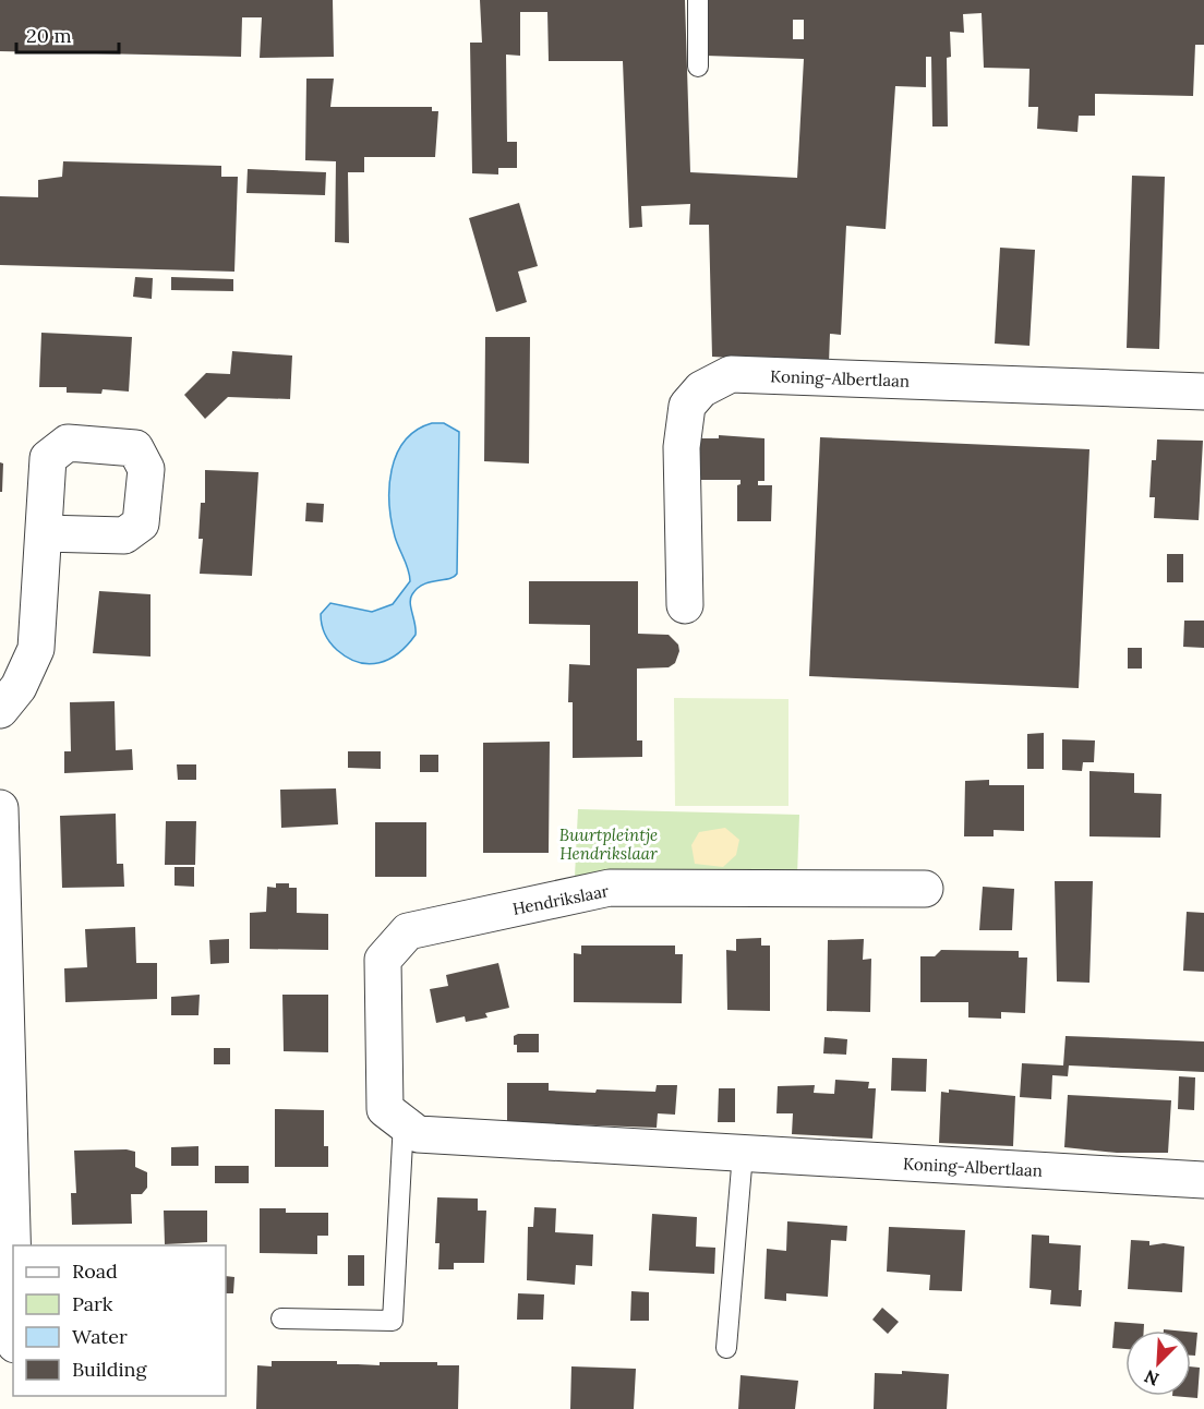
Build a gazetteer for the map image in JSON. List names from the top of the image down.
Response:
{
  "streets": {
    "street": ["Koning-Albertlaan", "Hendrikslaar"]
  },
  "crossings": [
    ["Koning-Albertlaan", "Hendrikslaar"]
  ],
  "parks": ["Buurtpleintje Hendrikslaar"],
  "legend": [
    "Road",
    "Park",
    "Water",
    "Building"
  ],
  "scale_bar": "20 m",
  "north": "bottom left"
}
